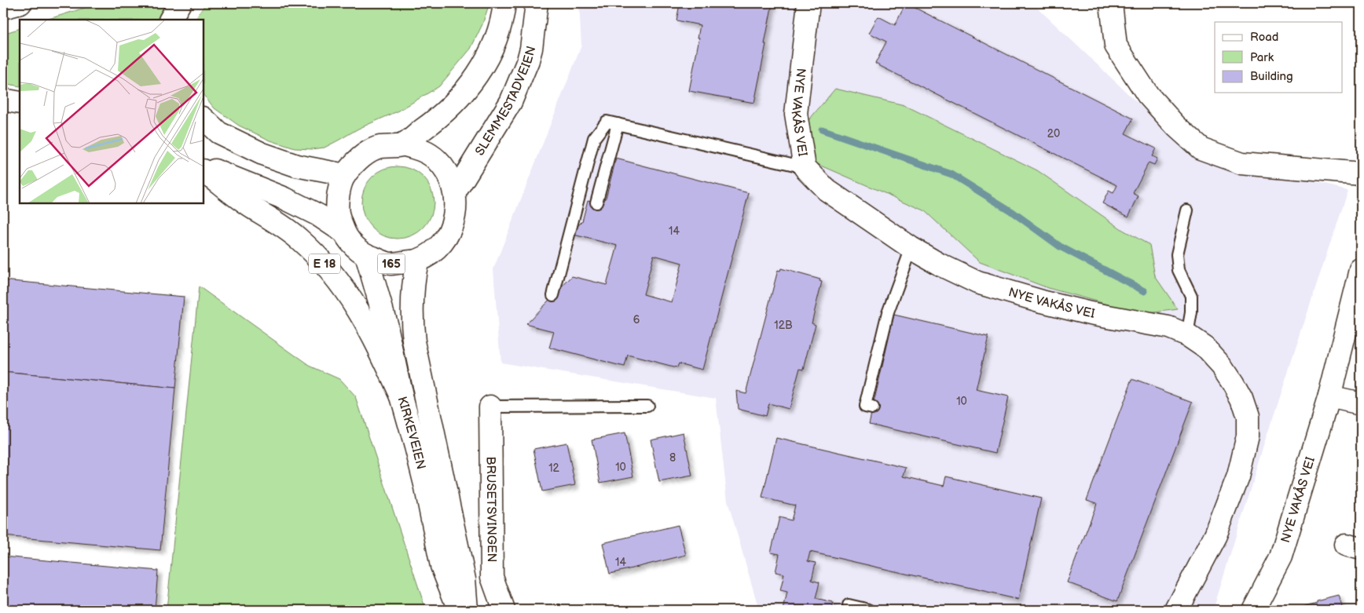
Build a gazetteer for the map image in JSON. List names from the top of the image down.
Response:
{
  "streets": {
    "main road": [
      "SLEMMESTADVEIEN",
      "NYE VAKÅS VEI",
      "E 18",
      "165",
      "KIRKEVEIEN",
      "BRUSETSVINGEN"
    ]
  },
  "crossings": [
    ["SLEMMESTADVEIEN", "165"],
    ["SLEMMESTADVEIEN", "KIRKEVEIEN"],
    ["E 18", "KIRKEVEIEN"],
    ["165", "KIRKEVEIEN"]
  ],
  "house_numbers": [
    "20",
    "14",
    "6",
    "12B",
    "10",
    "8",
    "10",
    "12",
    "14"
  ],
  "legend": ["Road", "Park", "Building"]
}
